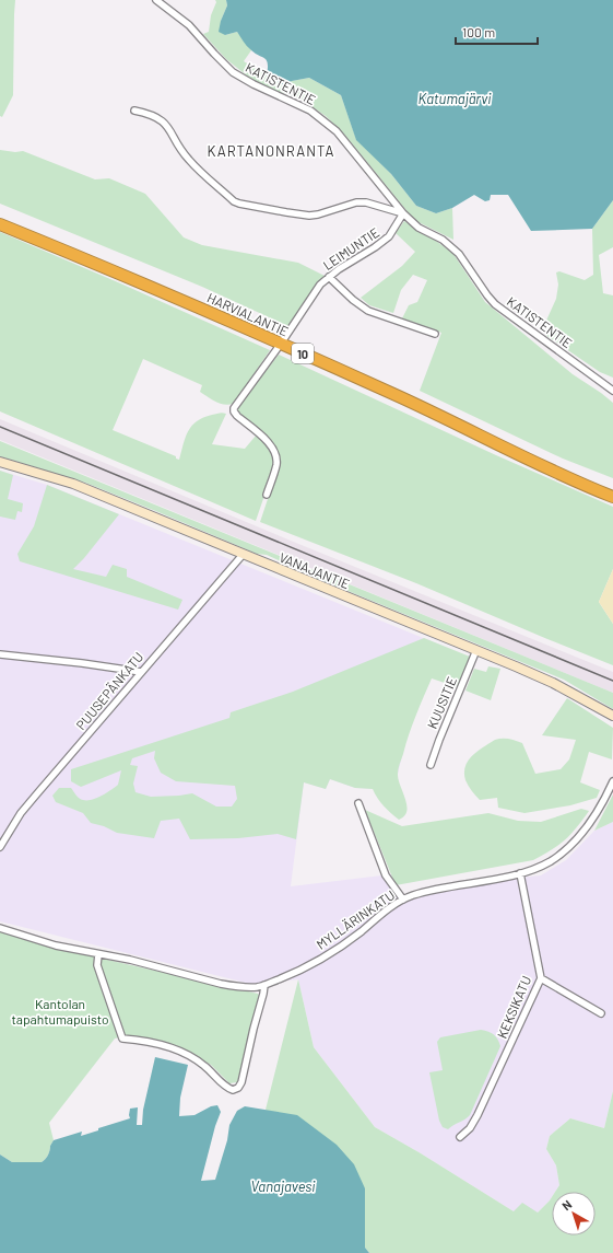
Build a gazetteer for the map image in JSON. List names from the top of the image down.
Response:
{
  "streets": {
    "highway": ["HARVIALANTIE", "10"],
    "street": [
      "KATISTENTIE",
      "LEIMUNTIE",
      "VANAJANTIE",
      "PUUSEPÄNKATU",
      "KUUSITIE",
      "MYLLÄRINKATU",
      "KEKSIKATU"
    ]
  },
  "crossings": [
    ["KATISTENTIE", "LEIMUNTIE"],
    ["LEIMUNTIE", "HARVIALANTIE"],
    ["VANAJANTIE", "PUUSEPÄNKATU"],
    ["VANAJANTIE", "KUUSITIE"],
    ["MYLLÄRINKATU", "KEKSIKATU"]
  ],
  "districts": ["KARTANONRANTA"],
  "water": ["Katumajärvi", "Vanajavesi"],
  "parks": ["Kantolan tapahtumapuisto"],
  "scale_bar": "100 m",
  "north": "top left"
}
